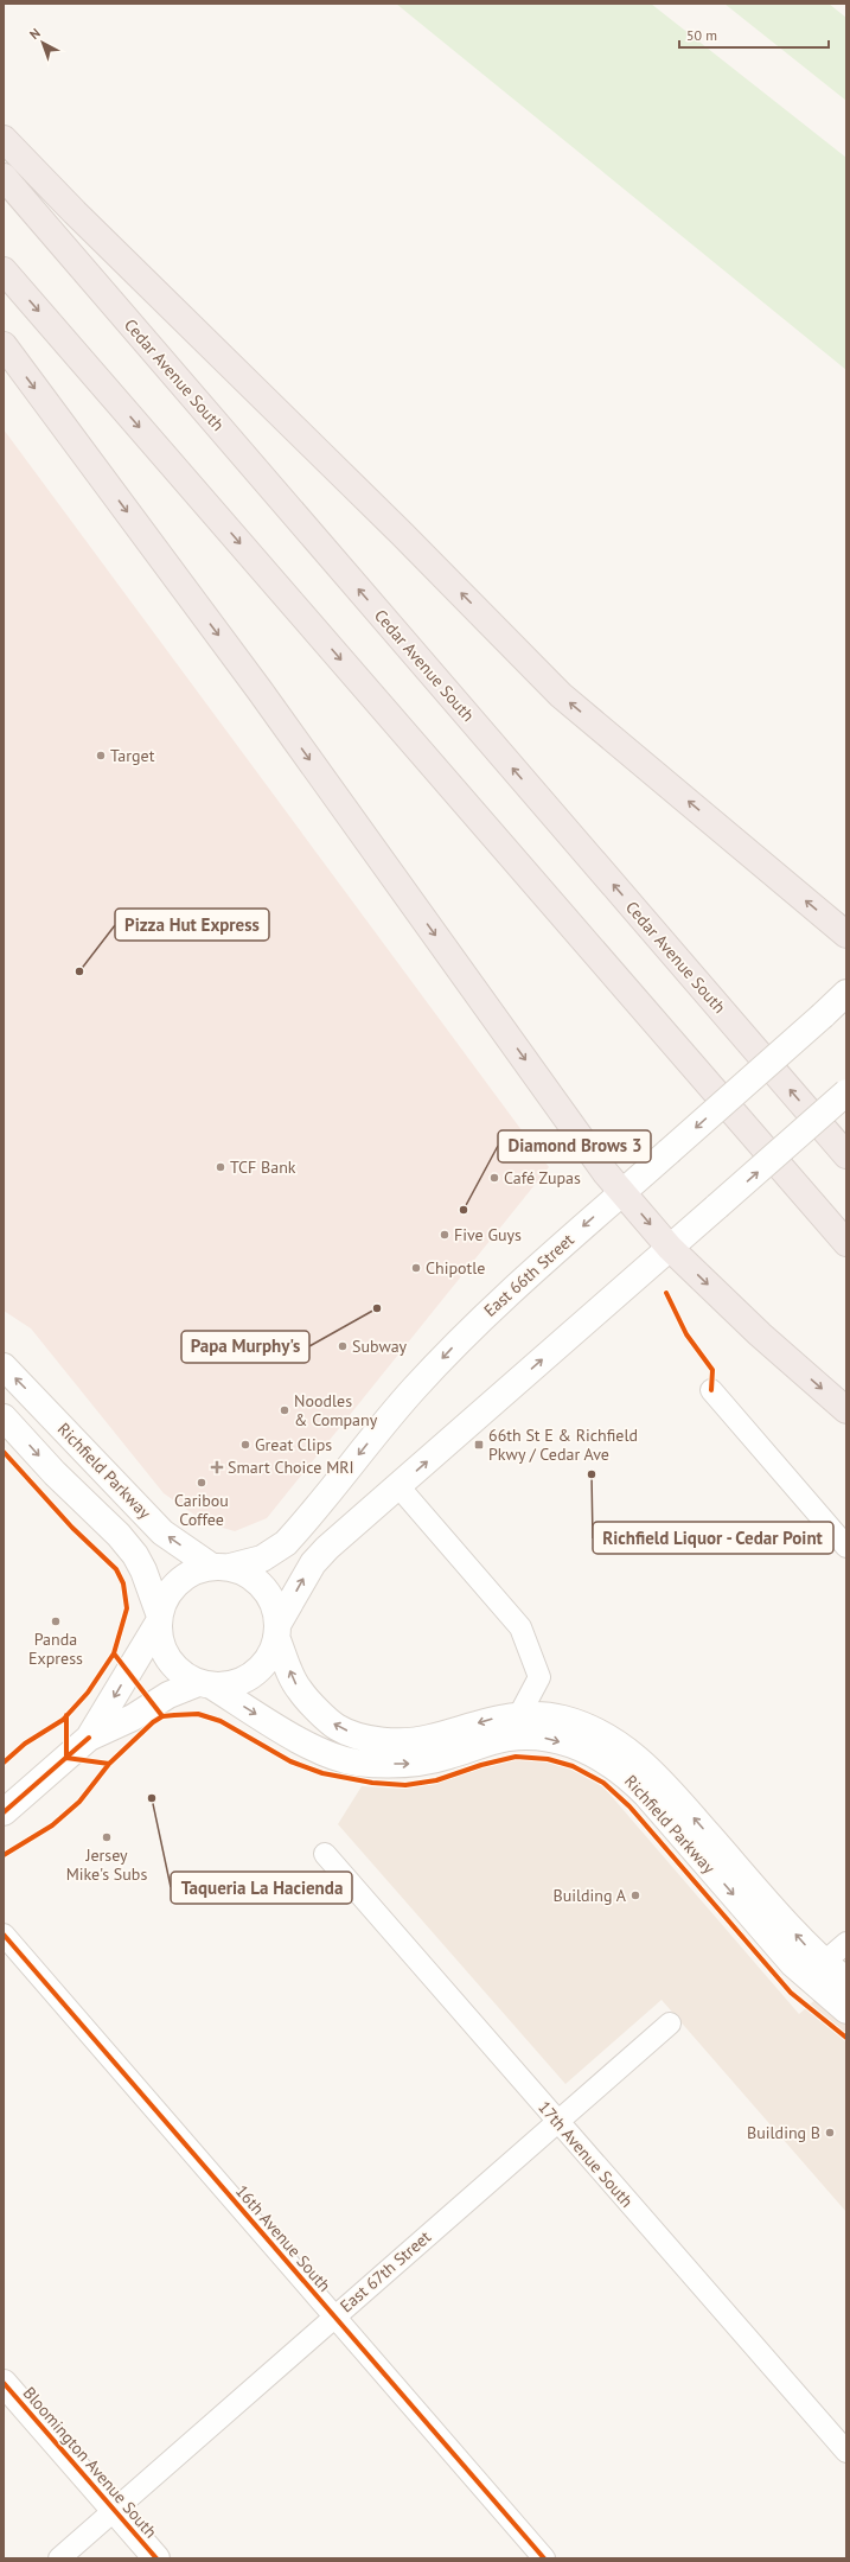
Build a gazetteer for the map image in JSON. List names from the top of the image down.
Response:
{
  "streets": {
    "highway": ["Cedar Avenue South"],
    "street": [
      "East 66th Street",
      "Richfield Parkway",
      "17th Avenue South",
      "16th Avenue South",
      "East 67th Street",
      "Bloomington Avenue South"
    ]
  },
  "crossings": [
    ["East 66th Street", "Richfield Parkway"],
    ["17th Avenue South", "East 67th Street"],
    ["16th Avenue South", "East 67th Street"],
    ["East 67th Street", "Bloomington Avenue South"]
  ],
  "places": {
    "other": [
      "Target",
      "Pizza Hut Express",
      "TCF Bank",
      "Café Zupas",
      "Diamond Brows 3",
      "Five Guys",
      "Chipotle",
      "Papa Murphy's",
      "Subway",
      "Noodles & Company",
      "Great Clips",
      "Richfield Liquor - Cedar Point",
      "Caribou Coffee",
      "Panda Express",
      "Taqueria La Hacienda",
      "Jersey Mike's Subs",
      "Building A",
      "Building B"
    ],
    "transit": ["66th St E & Richfield Pkwy / Cedar Ave"],
    "health": ["Smart Choice MRI"]
  },
  "scale_bar": "50 m",
  "north": "top left"
}
